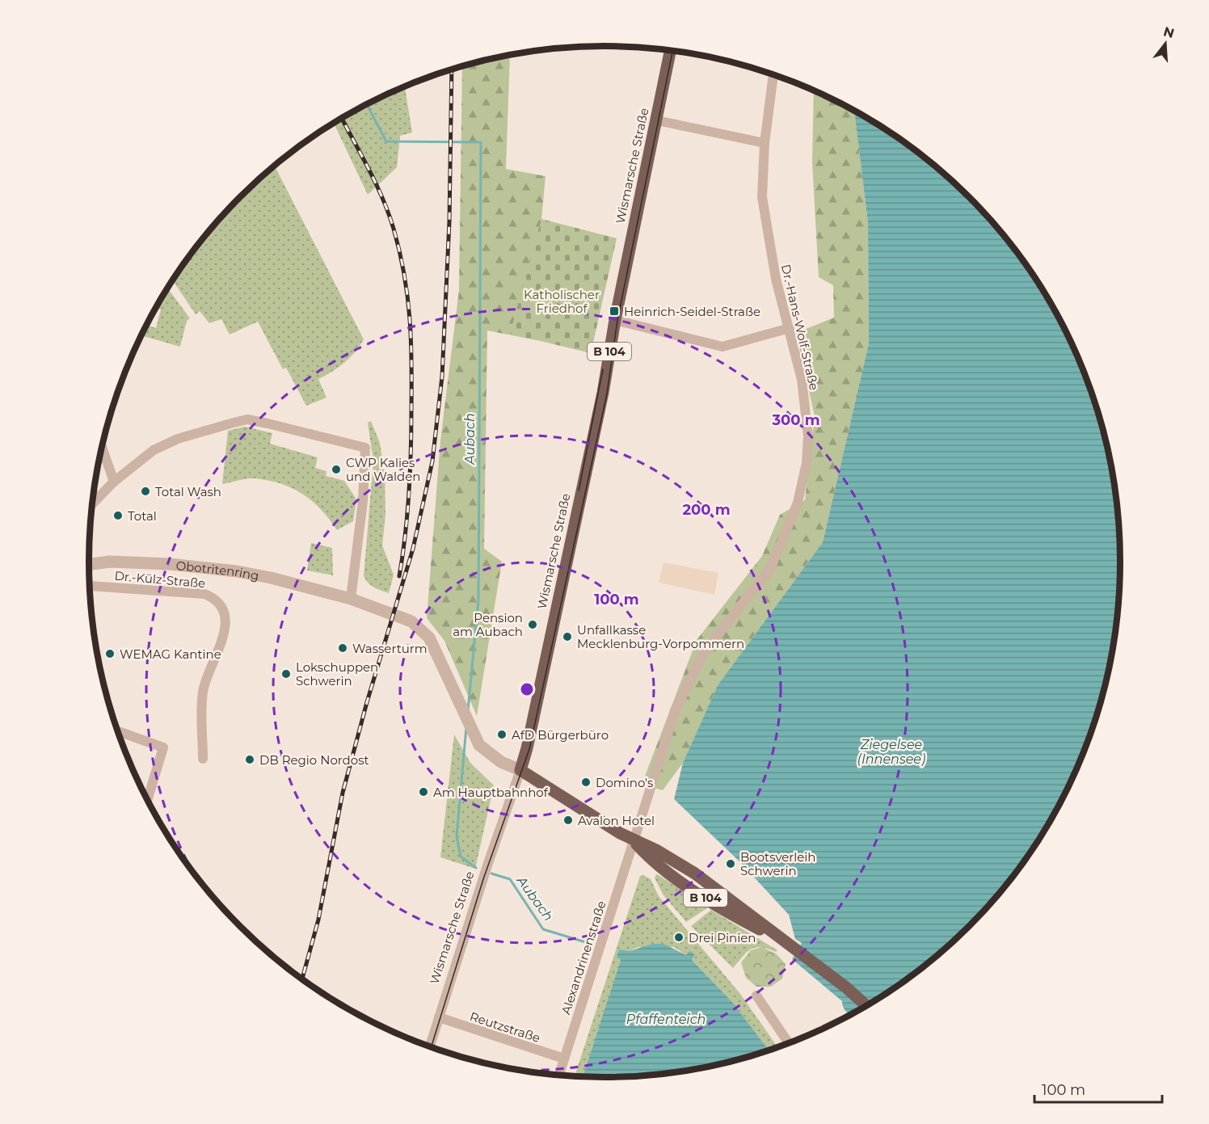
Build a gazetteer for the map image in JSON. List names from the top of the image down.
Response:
{
  "streets": {
    "main road": ["Wismarsche Straße", "B 104"],
    "street": [
      "Dr.-Hans-Wolf-Straße",
      "Obotritenring",
      "Dr.-Külz-Straße",
      "Alexandrinenstraße",
      "Reutzstraße"
    ]
  },
  "crossings": [
    ["Wismarsche Straße", "B 104"],
    ["Wismarsche Straße", "Obotritenring"],
    ["Wismarsche Straße", "Reutzstraße"],
    ["Dr.-Hans-Wolf-Straße", "B 104"],
    ["Dr.-Hans-Wolf-Straße", "Alexandrinenstraße"],
    ["B 104", "Obotritenring"],
    ["B 104", "Alexandrinenstraße"],
    ["Alexandrinenstraße", "Reutzstraße"]
  ],
  "water": ["Aubach", "Ziegelsee (Innensee)", "Pfaffenteich"],
  "parks": ["Katholischer Friedhof"],
  "places": {
    "transit": ["Heinrich-Seidel-Straße"],
    "other": [
      "CWP Kalies und Walden",
      "Total Wash",
      "Total",
      "Pension am Aubach",
      "Unfallkasse Mecklenburg-Vorpommern",
      "Wasserturm",
      "WEMAG Kantine",
      "Lokschuppen Schwerin",
      "AfD Bürgerbüro",
      "DB Regio Nordost",
      "Domino's",
      "Am Hauptbahnhof",
      "Avalon Hotel",
      "Bootsverleih Schwerin",
      "Drei Pinien"
    ]
  },
  "scale_bar": "100 m",
  "north": "top",
  "rings": ["300 m", "200 m", "100 m"]
}
